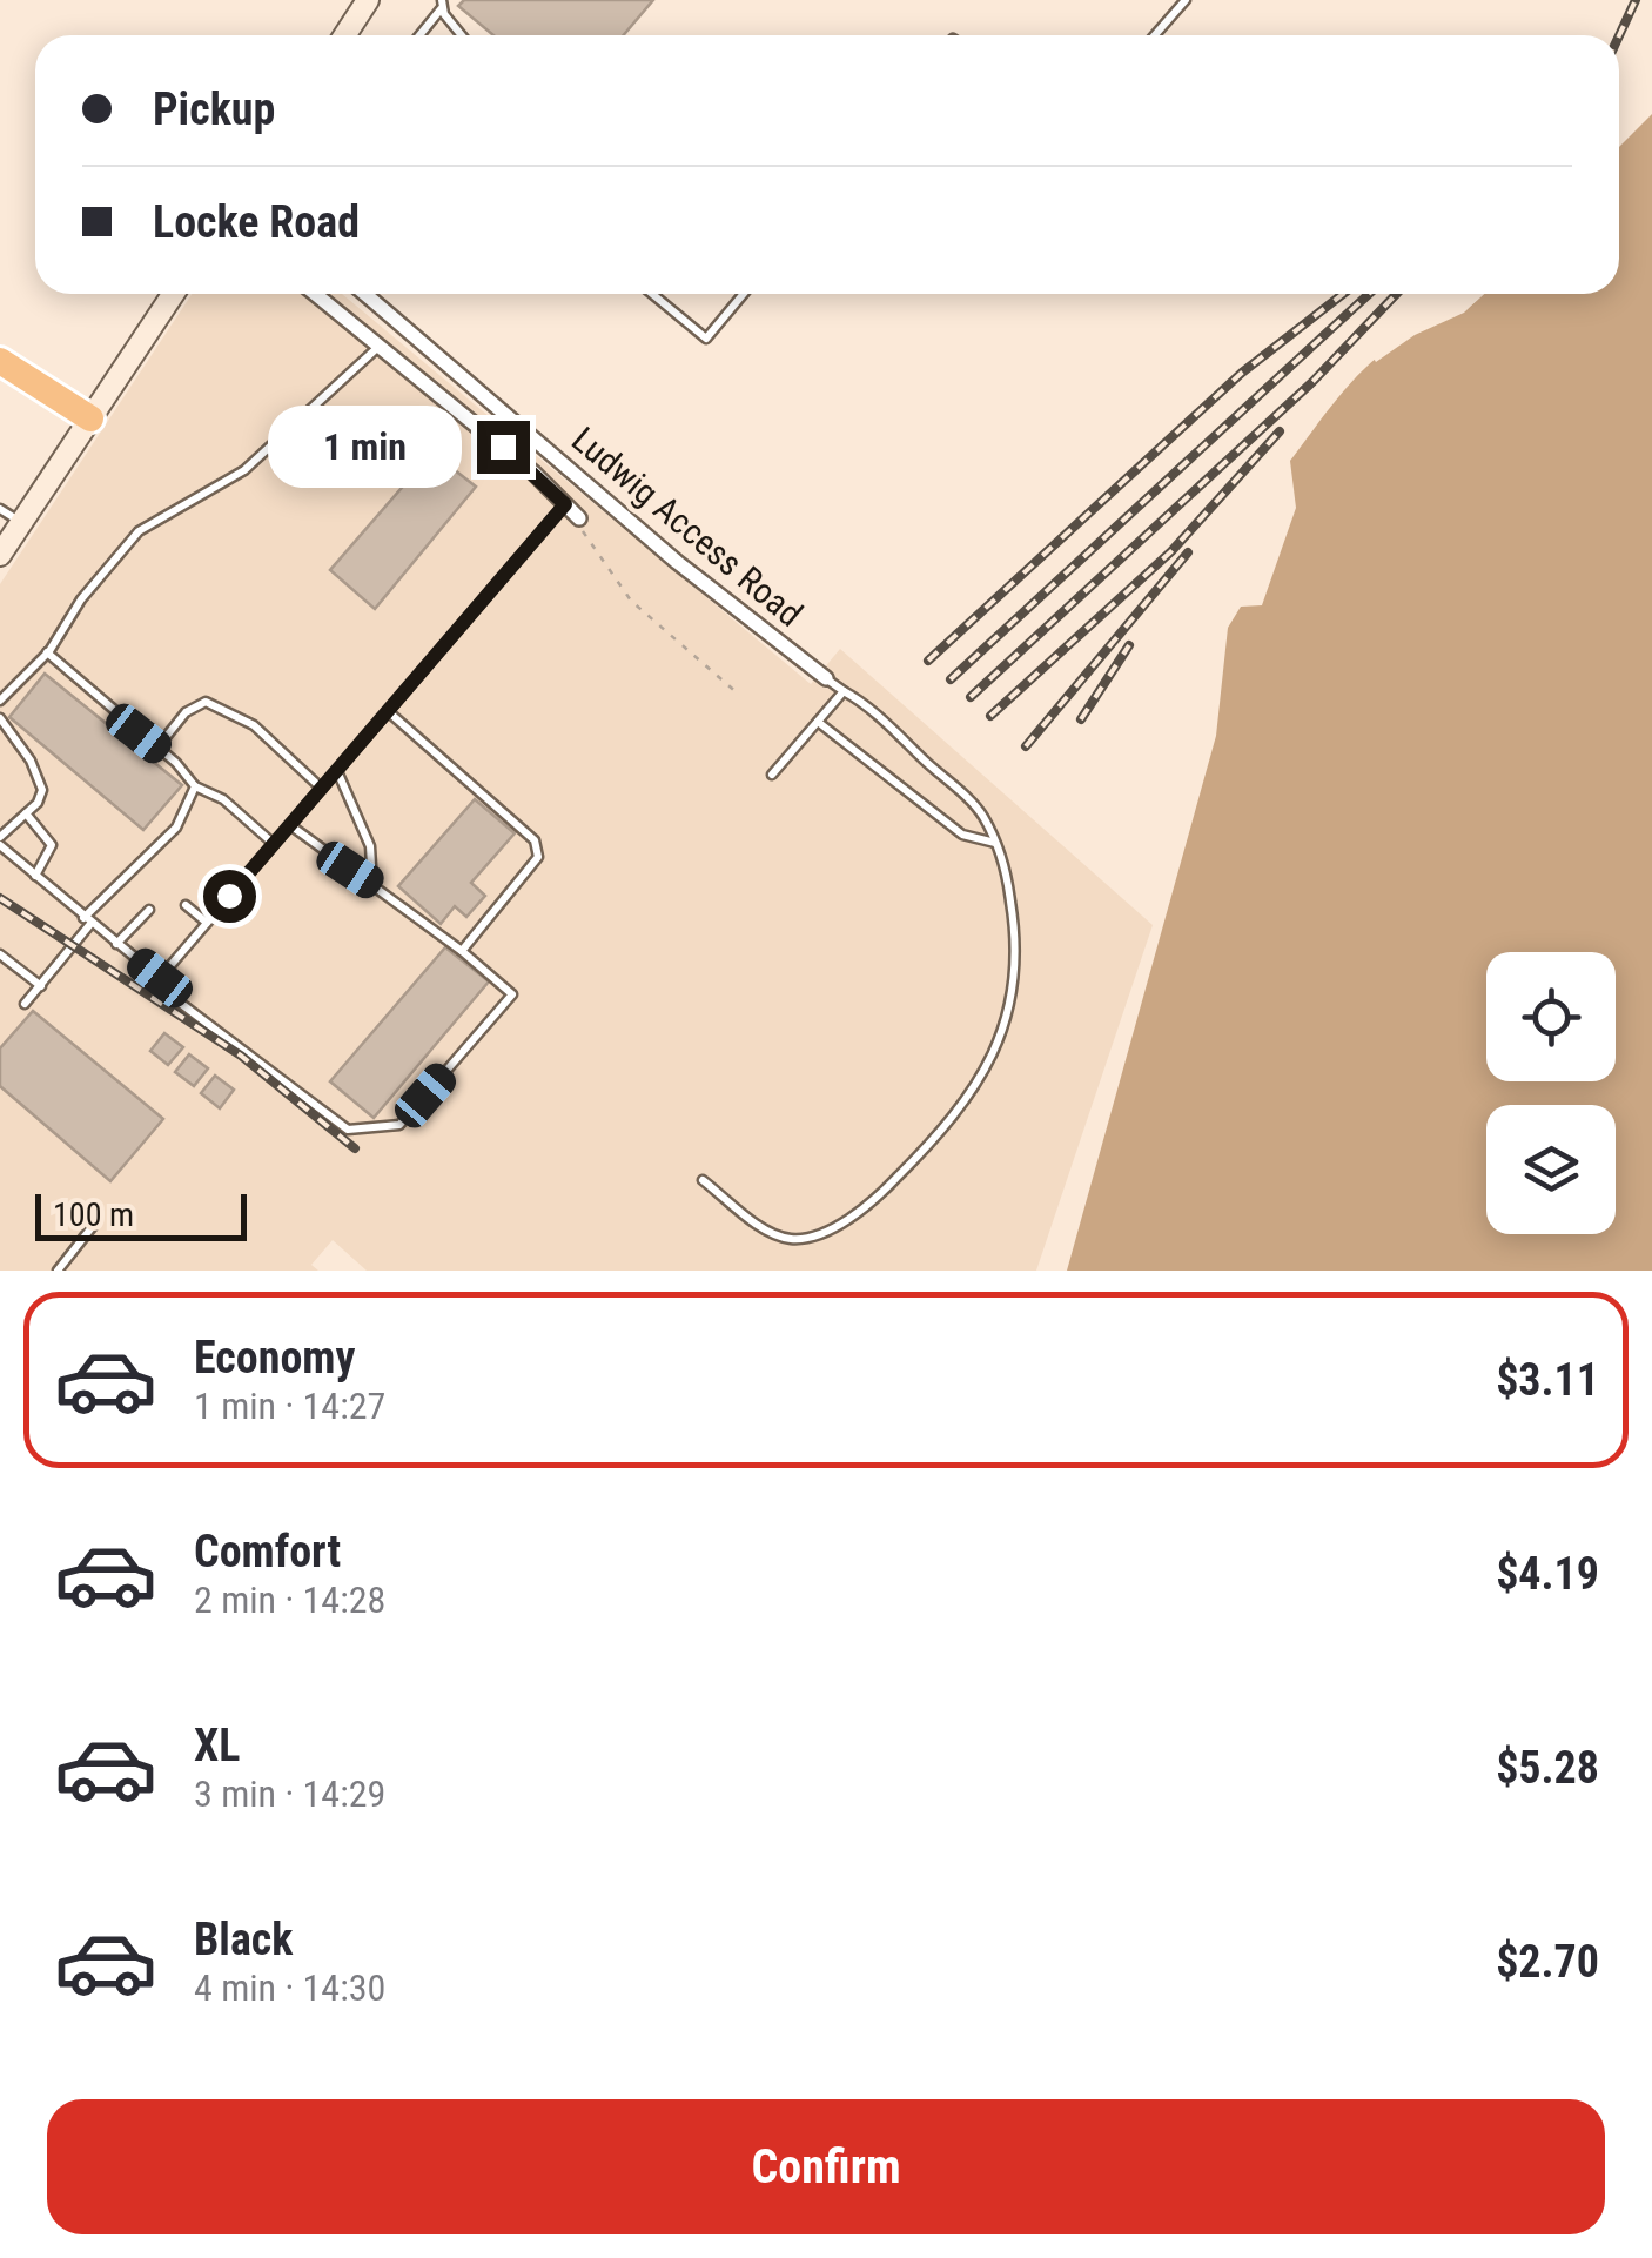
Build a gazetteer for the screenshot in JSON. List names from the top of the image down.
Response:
{
  "streets": {
    "street": ["Ludwig Access Road"]
  },
  "scale_bar": "100 m",
  "page": {
    "banner": ["Pickup", "Locke Road"],
    "bubble": "1 min",
    "scale": "100 m",
    "list": [
      {
        "name": "Economy",
        "note": "1 min · 14:27",
        "value": "$3.11"
      },
      {
        "name": "Comfort",
        "note": "2 min · 14:28",
        "value": "$4.19"
      },
      {
        "name": "XL",
        "note": "3 min · 14:29",
        "value": "$5.28"
      },
      {
        "name": "Black",
        "note": "4 min · 14:30",
        "value": "$2.70"
      }
    ],
    "buttons": "Confirm"
  }
}
